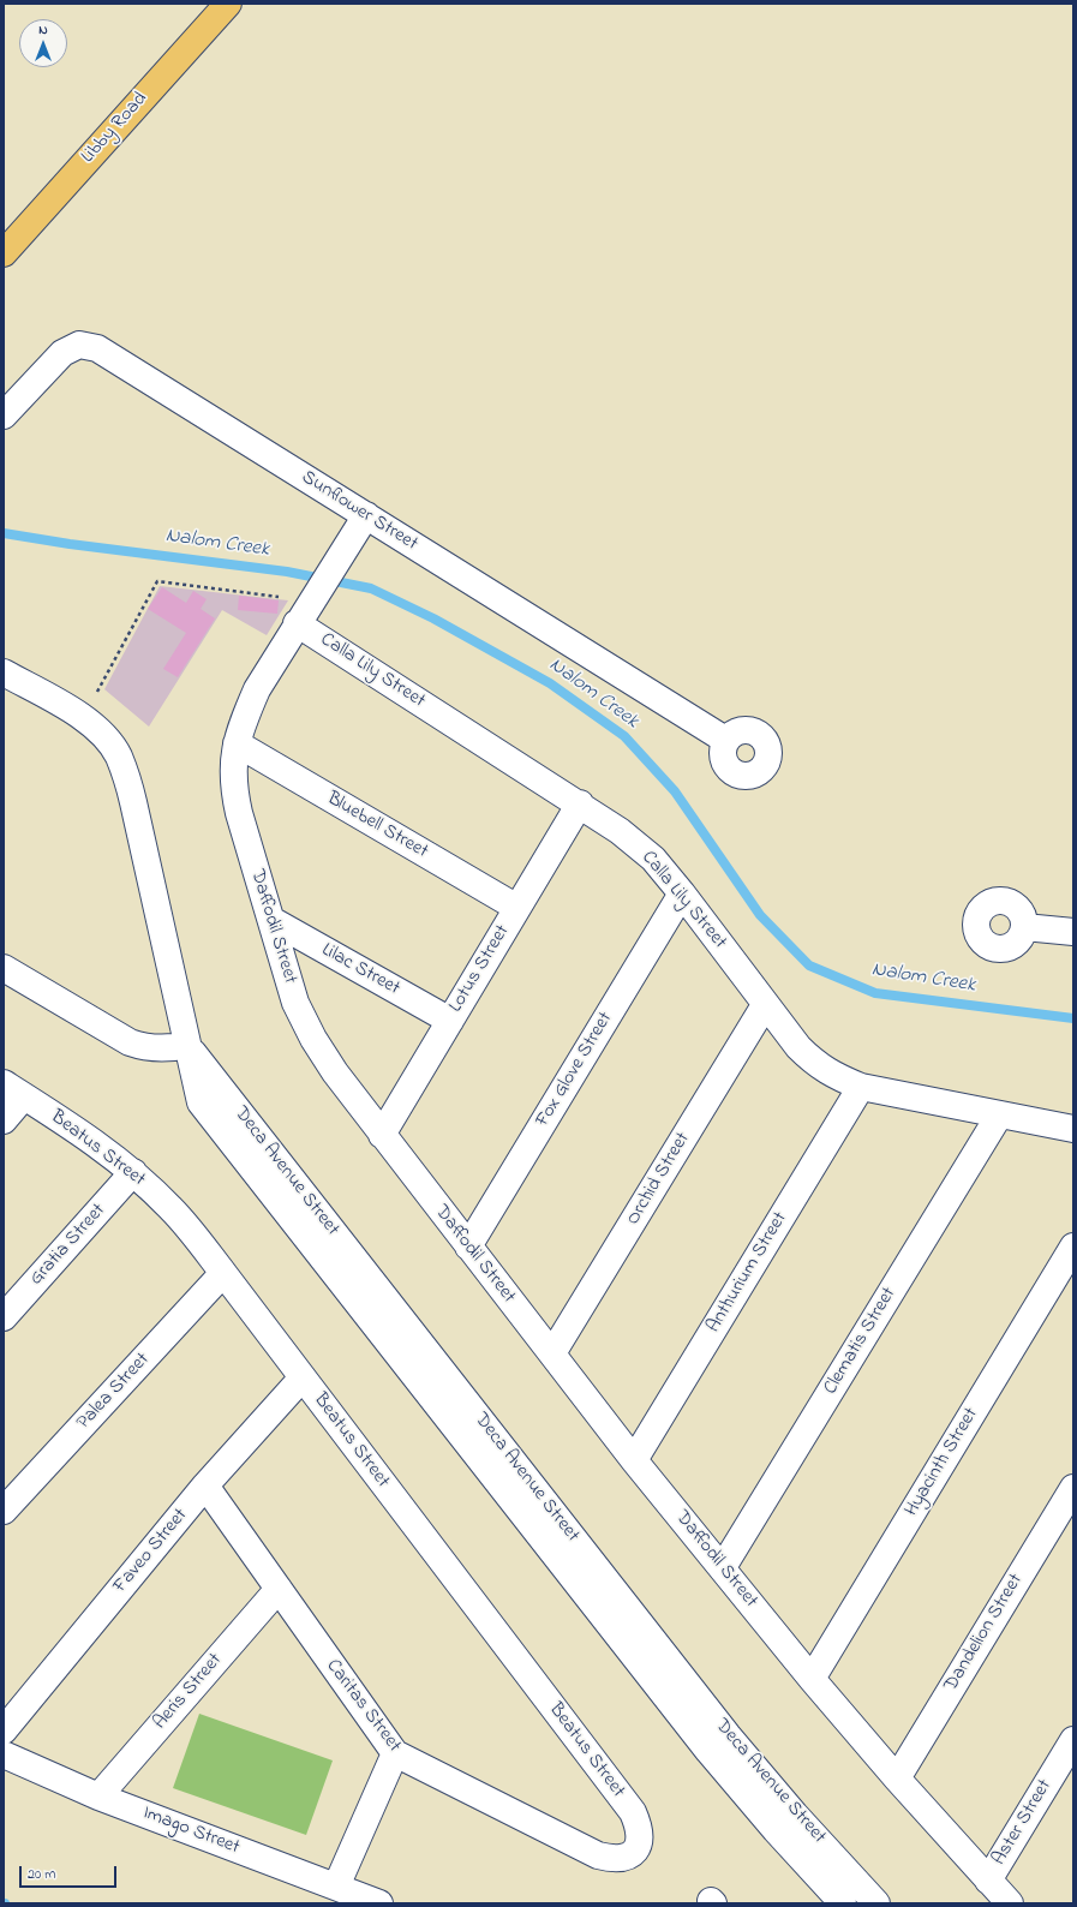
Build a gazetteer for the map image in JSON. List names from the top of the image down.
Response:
{
  "streets": {
    "main road": ["Libby Road"],
    "street": [
      "Sunflower Street",
      "Calla Lily Street",
      "Bluebell Street",
      "Daffodil Street",
      "Lotus Street",
      "Lilac Street",
      "Fox Glove Street",
      "Beatus Street",
      "Deca Avenue Street",
      "Orchid Street",
      "Gratia Street",
      "Anthurium Street",
      "Clematis Street",
      "Palea Street",
      "Hyacinth Street",
      "Faveo Street",
      "Dandelion Street",
      "Aeris Street",
      "Caritas Street",
      "Aster Street",
      "Imago Street"
    ]
  },
  "crossings": [
    ["Sunflower Street", "Daffodil Street"],
    ["Calla Lily Street", "Daffodil Street"],
    ["Calla Lily Street", "Lotus Street"],
    ["Calla Lily Street", "Fox Glove Street"],
    ["Calla Lily Street", "Orchid Street"],
    ["Calla Lily Street", "Anthurium Street"],
    ["Calla Lily Street", "Clematis Street"],
    ["Bluebell Street", "Daffodil Street"],
    ["Bluebell Street", "Lotus Street"],
    ["Daffodil Street", "Lotus Street"],
    ["Daffodil Street", "Lilac Street"],
    ["Daffodil Street", "Fox Glove Street"],
    ["Daffodil Street", "Orchid Street"],
    ["Daffodil Street", "Anthurium Street"],
    ["Daffodil Street", "Clematis Street"],
    ["Daffodil Street", "Hyacinth Street"],
    ["Daffodil Street", "Dandelion Street"],
    ["Daffodil Street", "Aster Street"],
    ["Lotus Street", "Lilac Street"],
    ["Beatus Street", "Gratia Street"],
    ["Beatus Street", "Palea Street"],
    ["Beatus Street", "Faveo Street"],
    ["Beatus Street", "Caritas Street"],
    ["Faveo Street", "Caritas Street"],
    ["Aeris Street", "Caritas Street"],
    ["Aeris Street", "Imago Street"]
  ],
  "water": ["Nalom Creek"],
  "scale_bar": "20 m",
  "north": "top"
}
